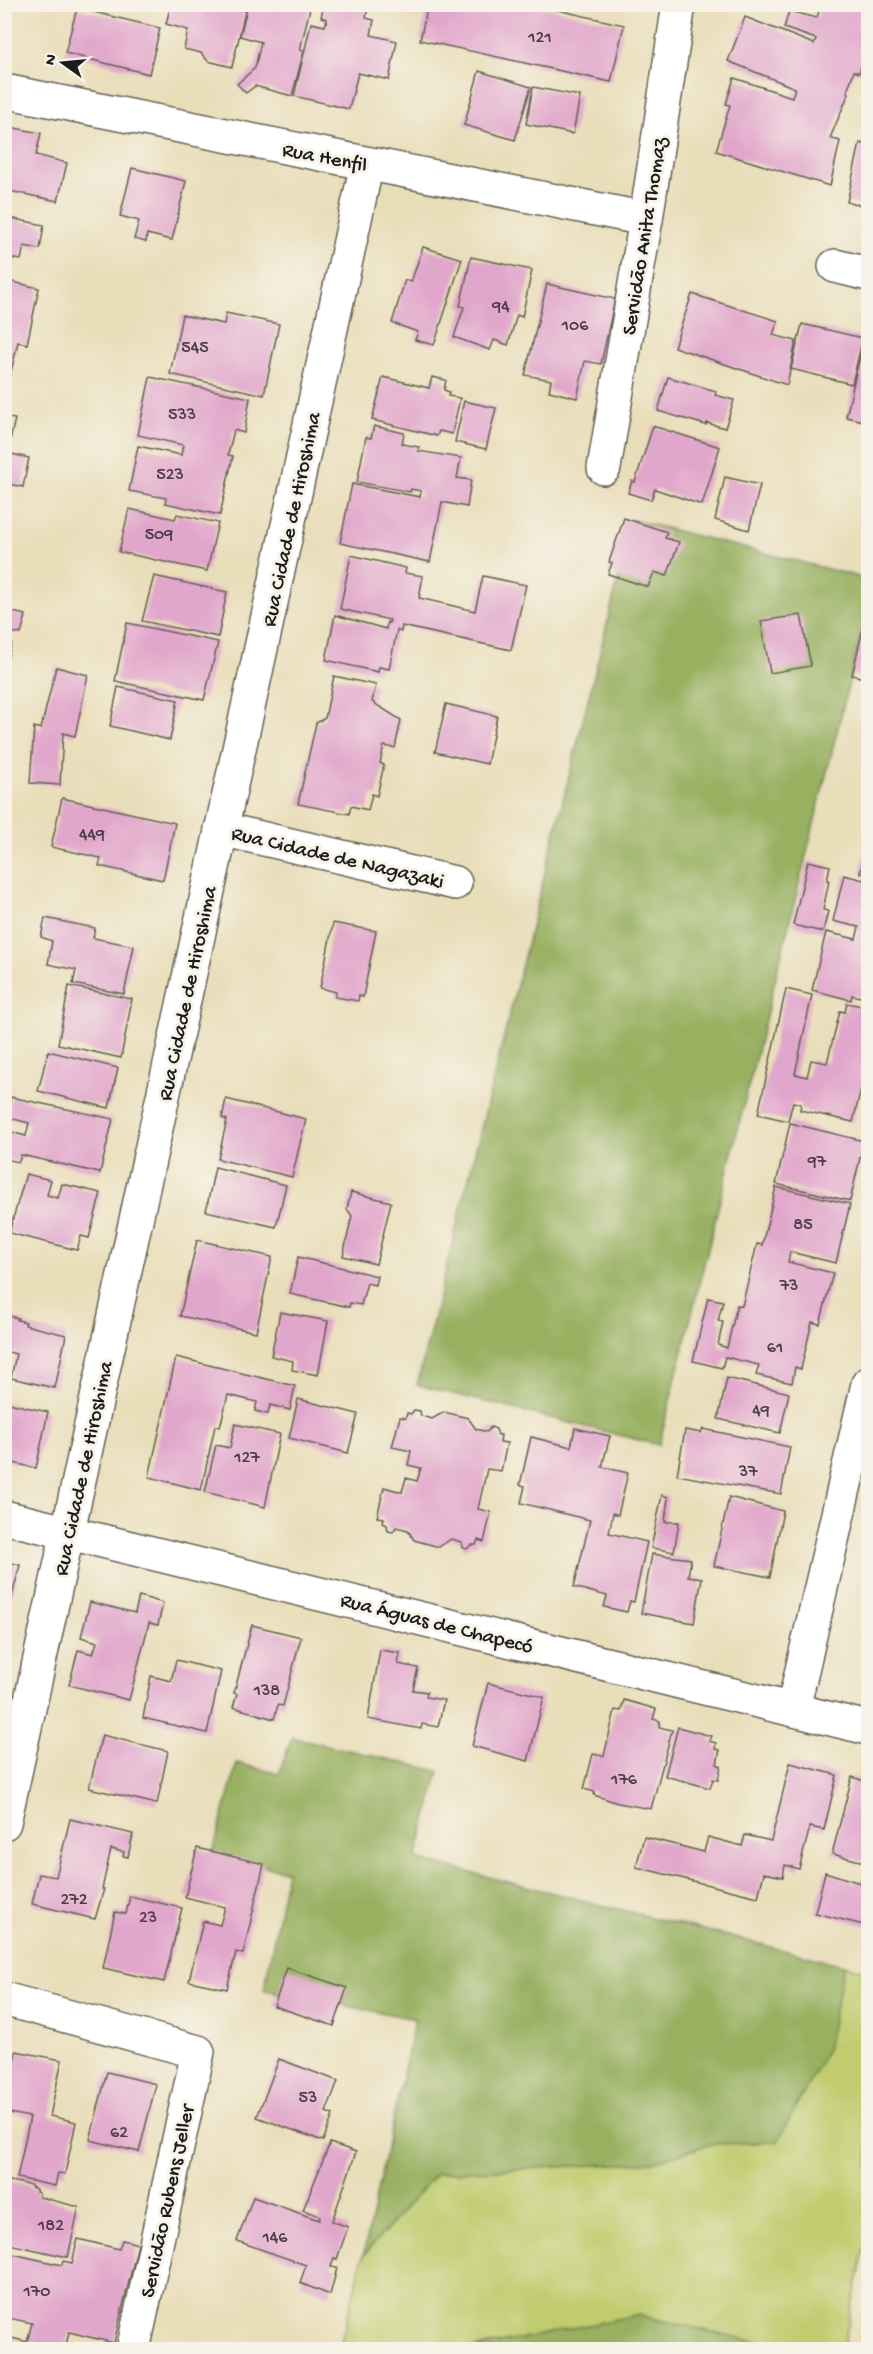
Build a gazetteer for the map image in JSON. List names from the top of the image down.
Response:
{
  "streets": {
    "street": [
      "Rua Henfil",
      "Servidão Anita Thomaz",
      "Rua Cidade de Hiroshima",
      "Rua Cidade de Nagazaki",
      "Rua Águas de Chapecó",
      "Servidão Rubens Jeller"
    ]
  },
  "crossings": [
    ["Rua Henfil", "Servidão Anita Thomaz"],
    ["Rua Henfil", "Rua Cidade de Hiroshima"],
    ["Rua Cidade de Hiroshima", "Rua Cidade de Nagazaki"],
    ["Rua Cidade de Hiroshima", "Rua Águas de Chapecó"]
  ],
  "house_numbers": [
    "121",
    "94",
    "106",
    "545",
    "533",
    "523",
    "509",
    "449",
    "97",
    "85",
    "73",
    "61",
    "49",
    "127",
    "37",
    "138",
    "176",
    "272",
    "23",
    "53",
    "62",
    "182",
    "146",
    "170"
  ],
  "north": "left"
}
